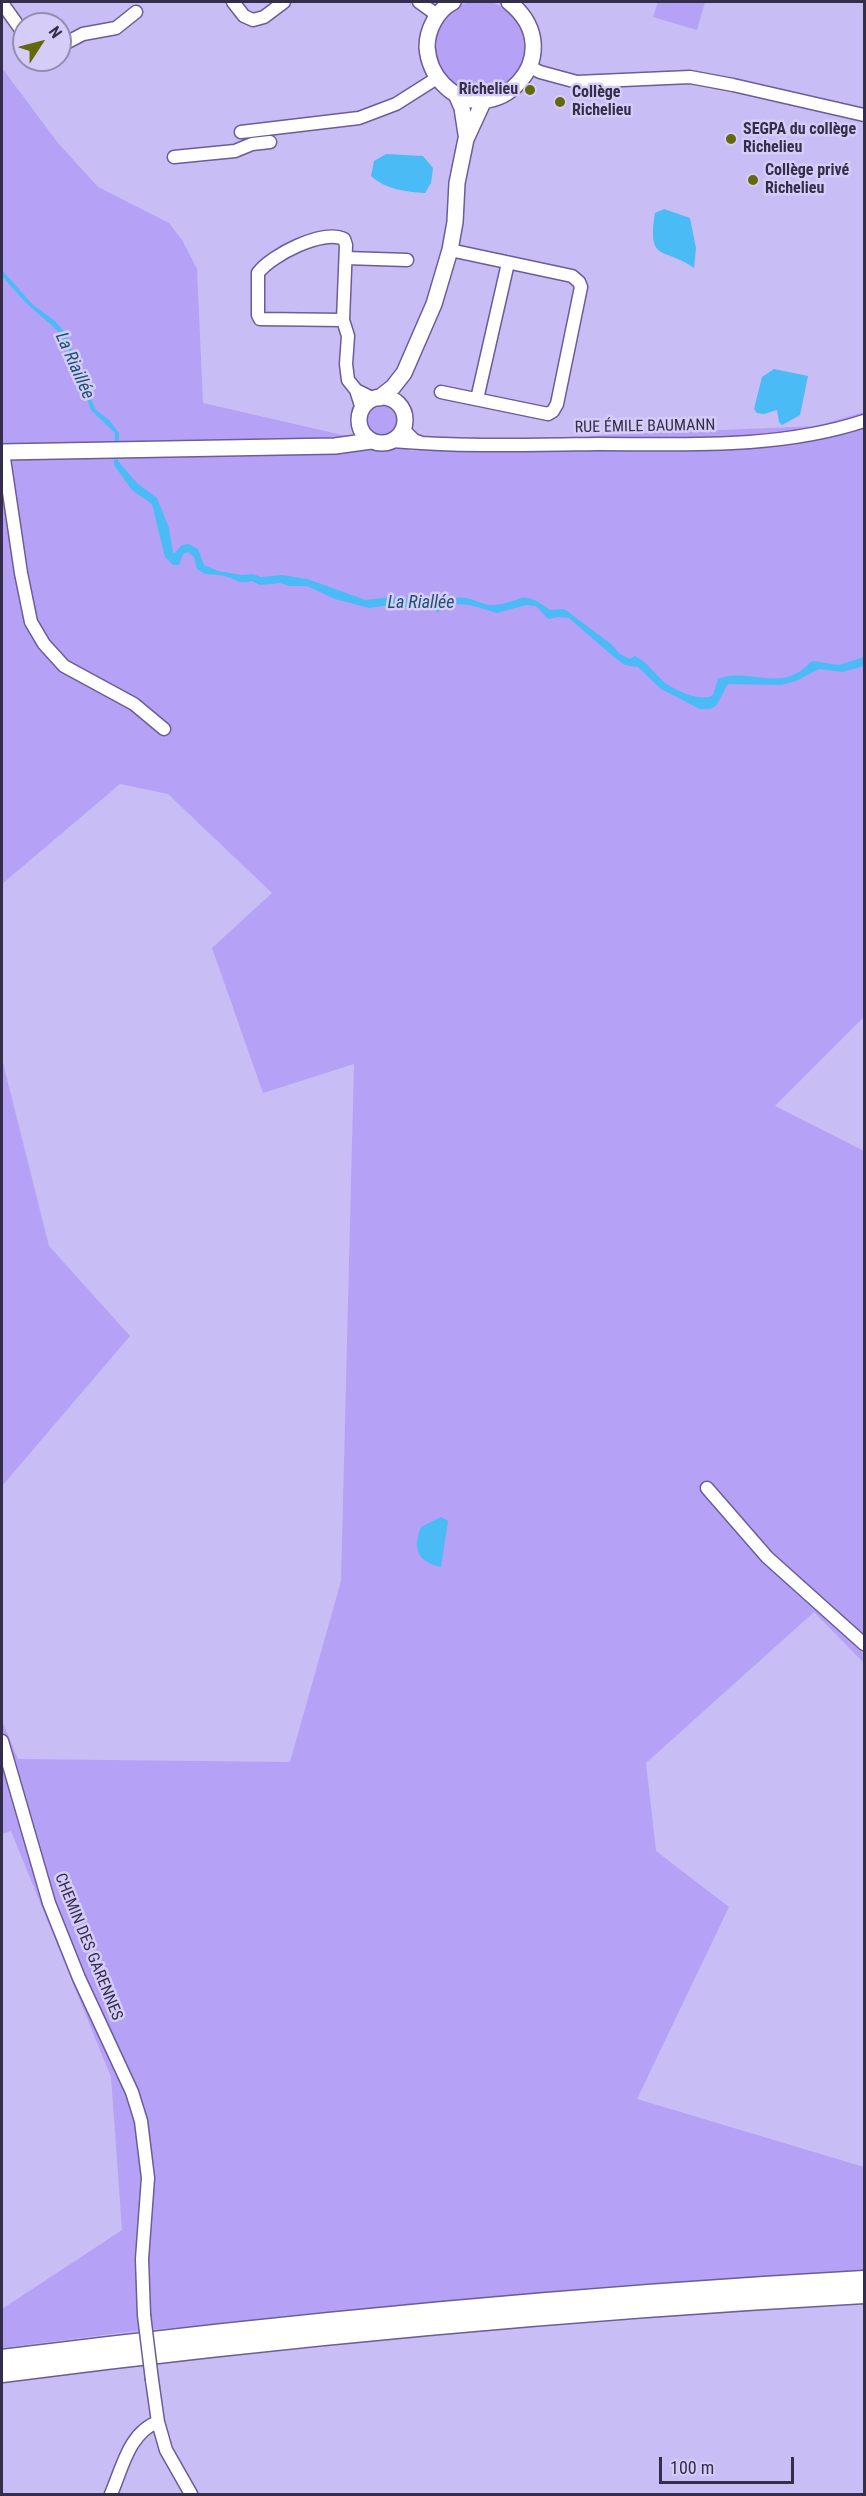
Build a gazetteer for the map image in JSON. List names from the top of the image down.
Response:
{
  "streets": {
    "street": ["RUE ÉMILE BAUMANN", "CHEMIN DES GARENNES"]
  },
  "water": ["La Riaillée", "La Riallée"],
  "places": [
    "Richelieu",
    "Collège Richelieu",
    "SEGPA du collège Richelieu",
    "Collège privé Richelieu"
  ],
  "scale_bar": "100 m",
  "north": "top right"
}
